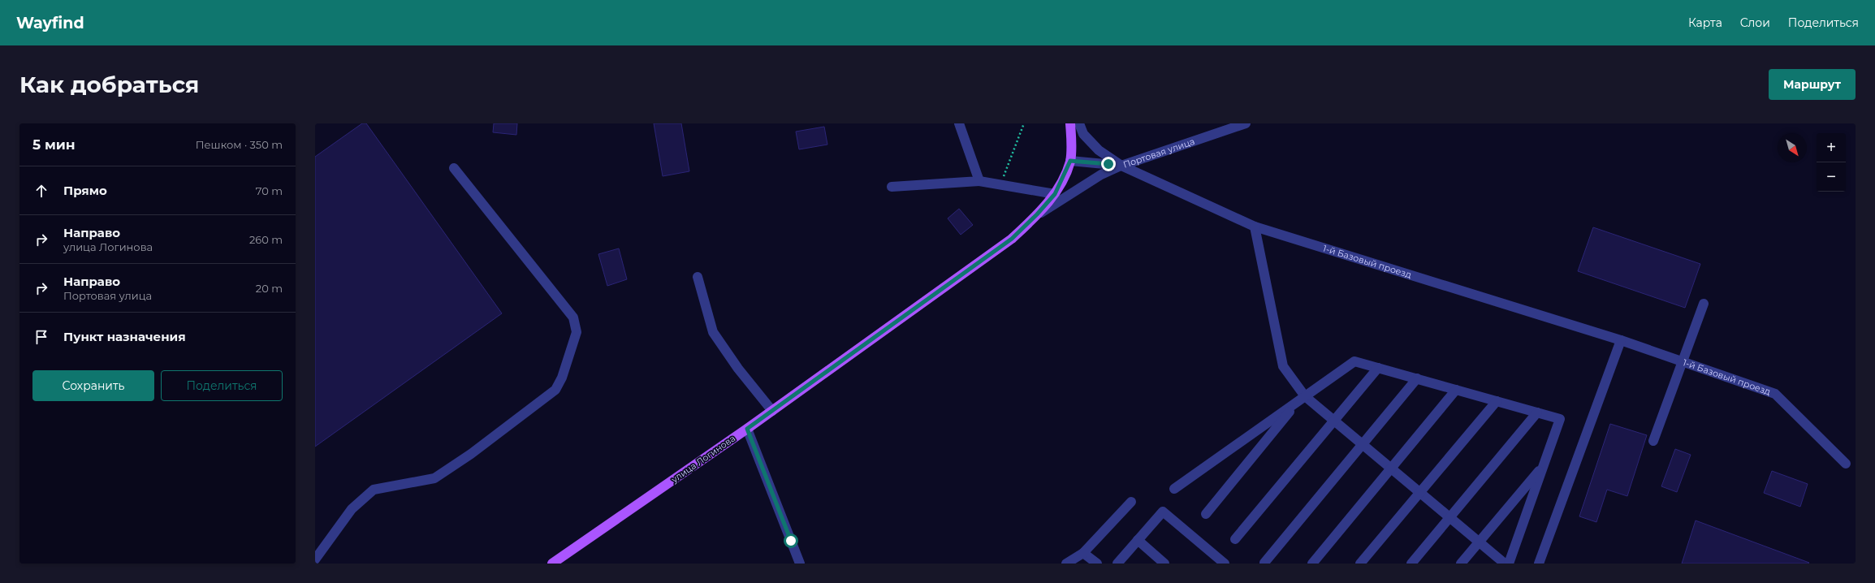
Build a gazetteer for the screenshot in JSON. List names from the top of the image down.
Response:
{
  "streets": {
    "main road": ["улица Логинова"],
    "street": ["Портовая улица", "1-й Базовый проезд"]
  },
  "crossings": [
    ["Портовая улица", "1-й Базовый проезд"],
    ["Портовая улица", "улица Логинова"]
  ],
  "north": "bottom right",
  "page": {
    "header": "Wayfind",
    "nav": ["Карта", "Слои", "Поделиться"],
    "buttons": [
      "Маршрут",
      ["Сохранить", "Поделиться"]
    ],
    "title": "Как добраться",
    "heading": ["5 мин", "Пешком · 350 m"],
    "map_buttons": ["+", "−"],
    "list": [
      ["Прямо", "70 m"],
      ["Направо", "улица Логинова", "260 m"],
      ["Направо", "Портовая улица", "20 m"],
      "Пункт назначения"
    ]
  }
}
